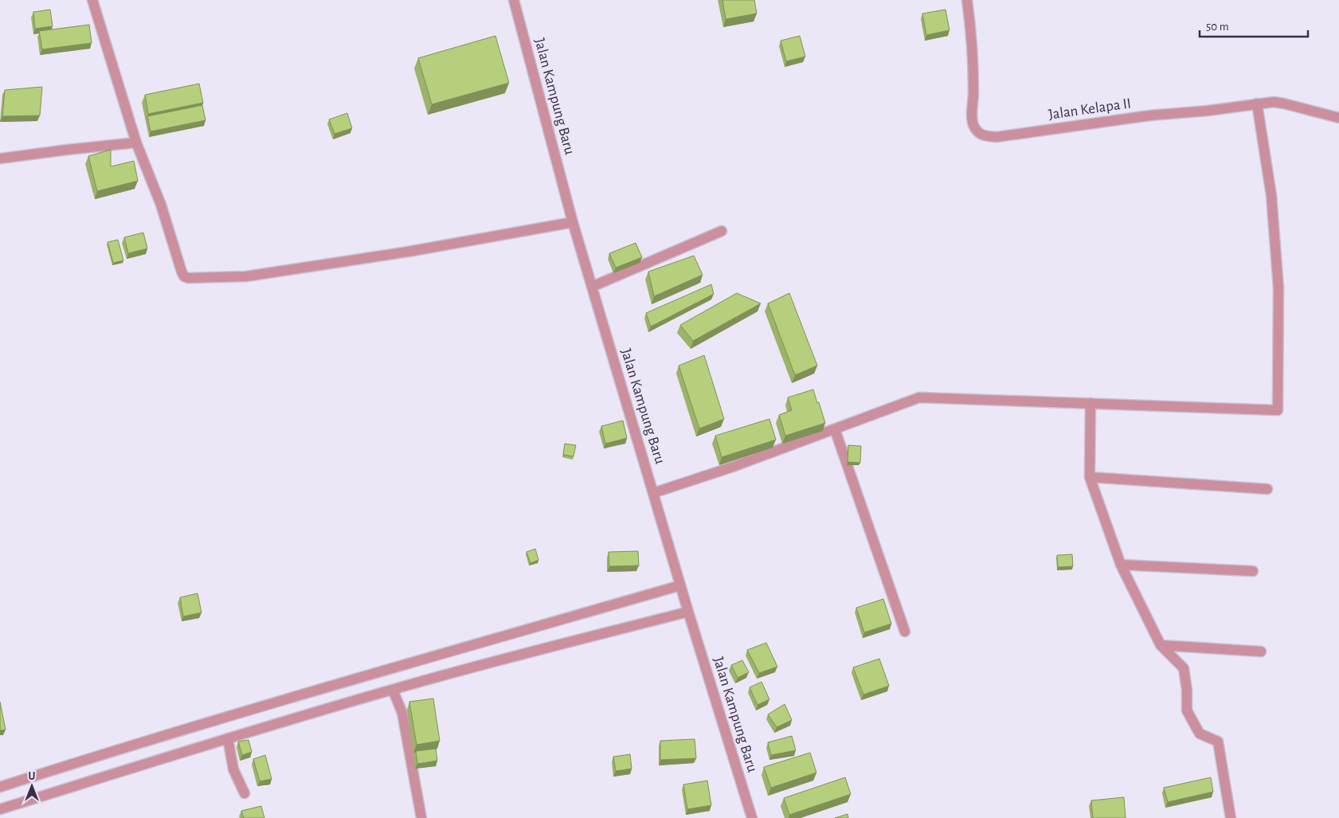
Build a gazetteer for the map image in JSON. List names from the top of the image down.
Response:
{
  "streets": {
    "street": ["Jalan Kampung Baru", "Jalan Kelapa II"]
  },
  "scale_bar": "50 m",
  "north": "top"
}
